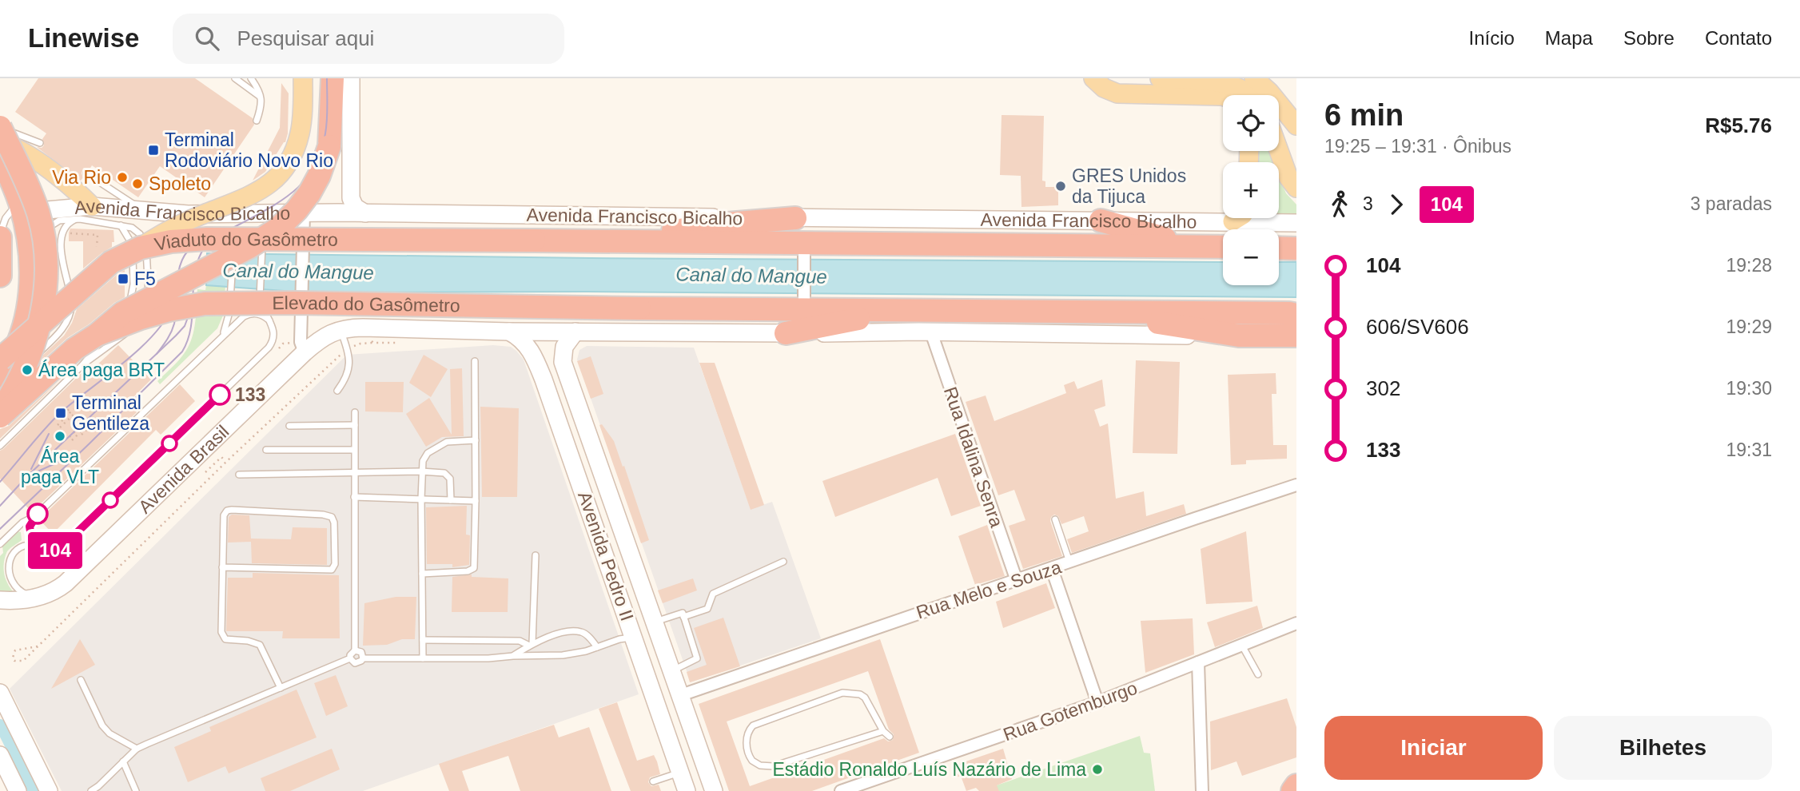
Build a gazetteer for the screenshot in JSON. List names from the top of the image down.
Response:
{
  "streets": {
    "highway": ["Avenida Francisco Bicalho", "Viaduto do Gasômetro", "Elevado do Gasômetro"],
    "main road": ["Avenida Brasil", "Avenida Pedro II"],
    "street": ["Rua Idalina Senra", "Rua Melo e Souza", "Rua Gotemburgo"]
  },
  "crossings": [
    ["Avenida Francisco Bicalho", "Viaduto do Gasômetro"],
    ["Rua Idalina Senra", "Rua Melo e Souza"],
    ["Avenida Brasil", "Avenida Pedro II"],
    ["Avenida Pedro II", "Rua Melo e Souza"]
  ],
  "water": ["Canal do Mangue"],
  "places": {
    "transit": ["Terminal Rodoviário Novo Rio", "F5", "Terminal Gentileza"],
    "other": [
      "Via Rio",
      "Spoleto",
      "GRES Unidos da Tijuca",
      "Área paga BRT",
      "133",
      "Área paga VLT",
      "Estádio Ronaldo Luís Nazário de Lima"
    ]
  },
  "lines": ["bus line 104"],
  "page": {
    "header": "Linewise",
    "search": "Pesquisar aqui",
    "nav": [
      "Início",
      "Mapa",
      "Sobre",
      "Contato"
    ],
    "on_map": "104",
    "heading": ["6 min", "19:25 – 19:31 · Ônibus", "R$5.76"],
    "map_buttons": ["+", "−"],
    "legs": ["3", "104", "3 paradas"],
    "list": [
      {
        "name": "104",
        "value": "19:28"
      },
      {
        "name": "606/SV606",
        "value": "19:29"
      },
      {
        "name": "302",
        "value": "19:30"
      },
      {
        "name": "133",
        "value": "19:31"
      }
    ],
    "buttons": ["Iniciar", "Bilhetes"]
  }
}
